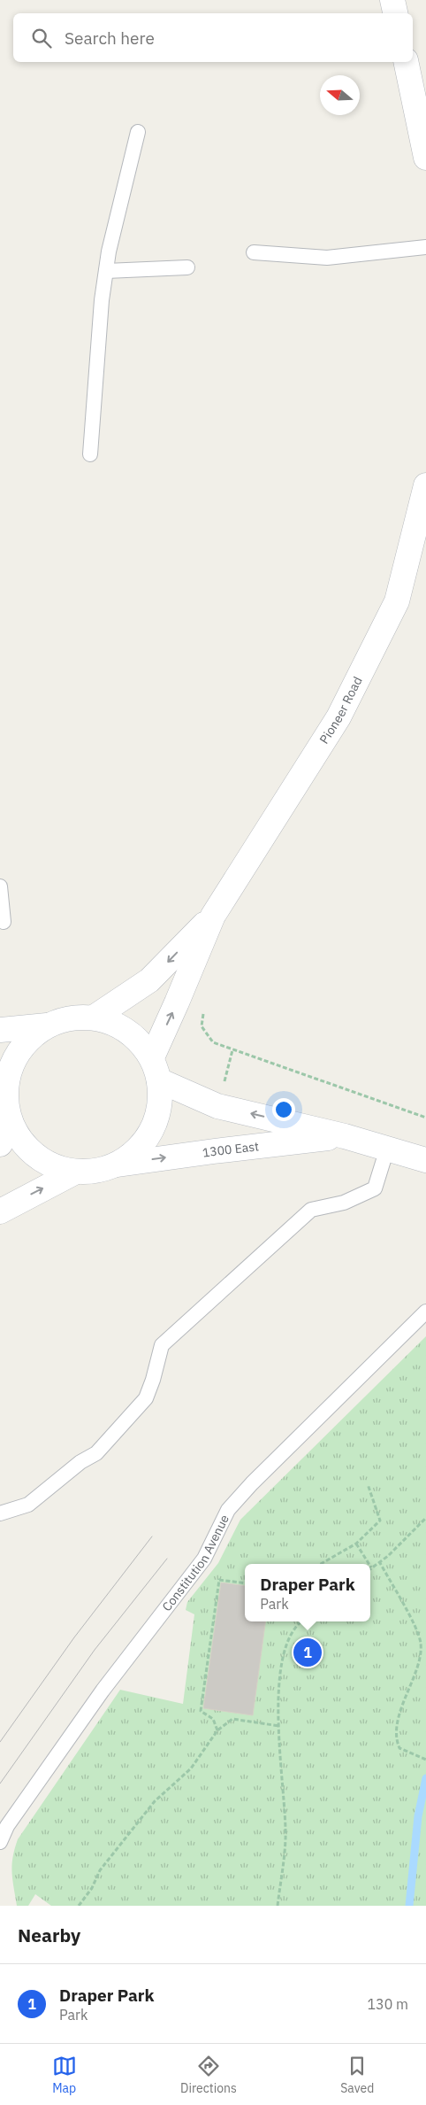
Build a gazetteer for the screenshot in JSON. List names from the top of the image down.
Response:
{
  "streets": {
    "main road": ["Pioneer Road", "1300 East"],
    "lane": ["Constitution Avenue"]
  },
  "crossings": [
    ["Pioneer Road", "1300 East"]
  ],
  "north": "left",
  "page": {
    "search": "Search here",
    "popup": ["Draper Park", "Park"],
    "pins": "1",
    "heading": "Nearby",
    "list": [
      {
        "mark": "1",
        "name": "Draper Park",
        "note": "Park",
        "value": "130 m"
      }
    ],
    "nav": ["Map", "Directions", "Saved"]
  }
}
